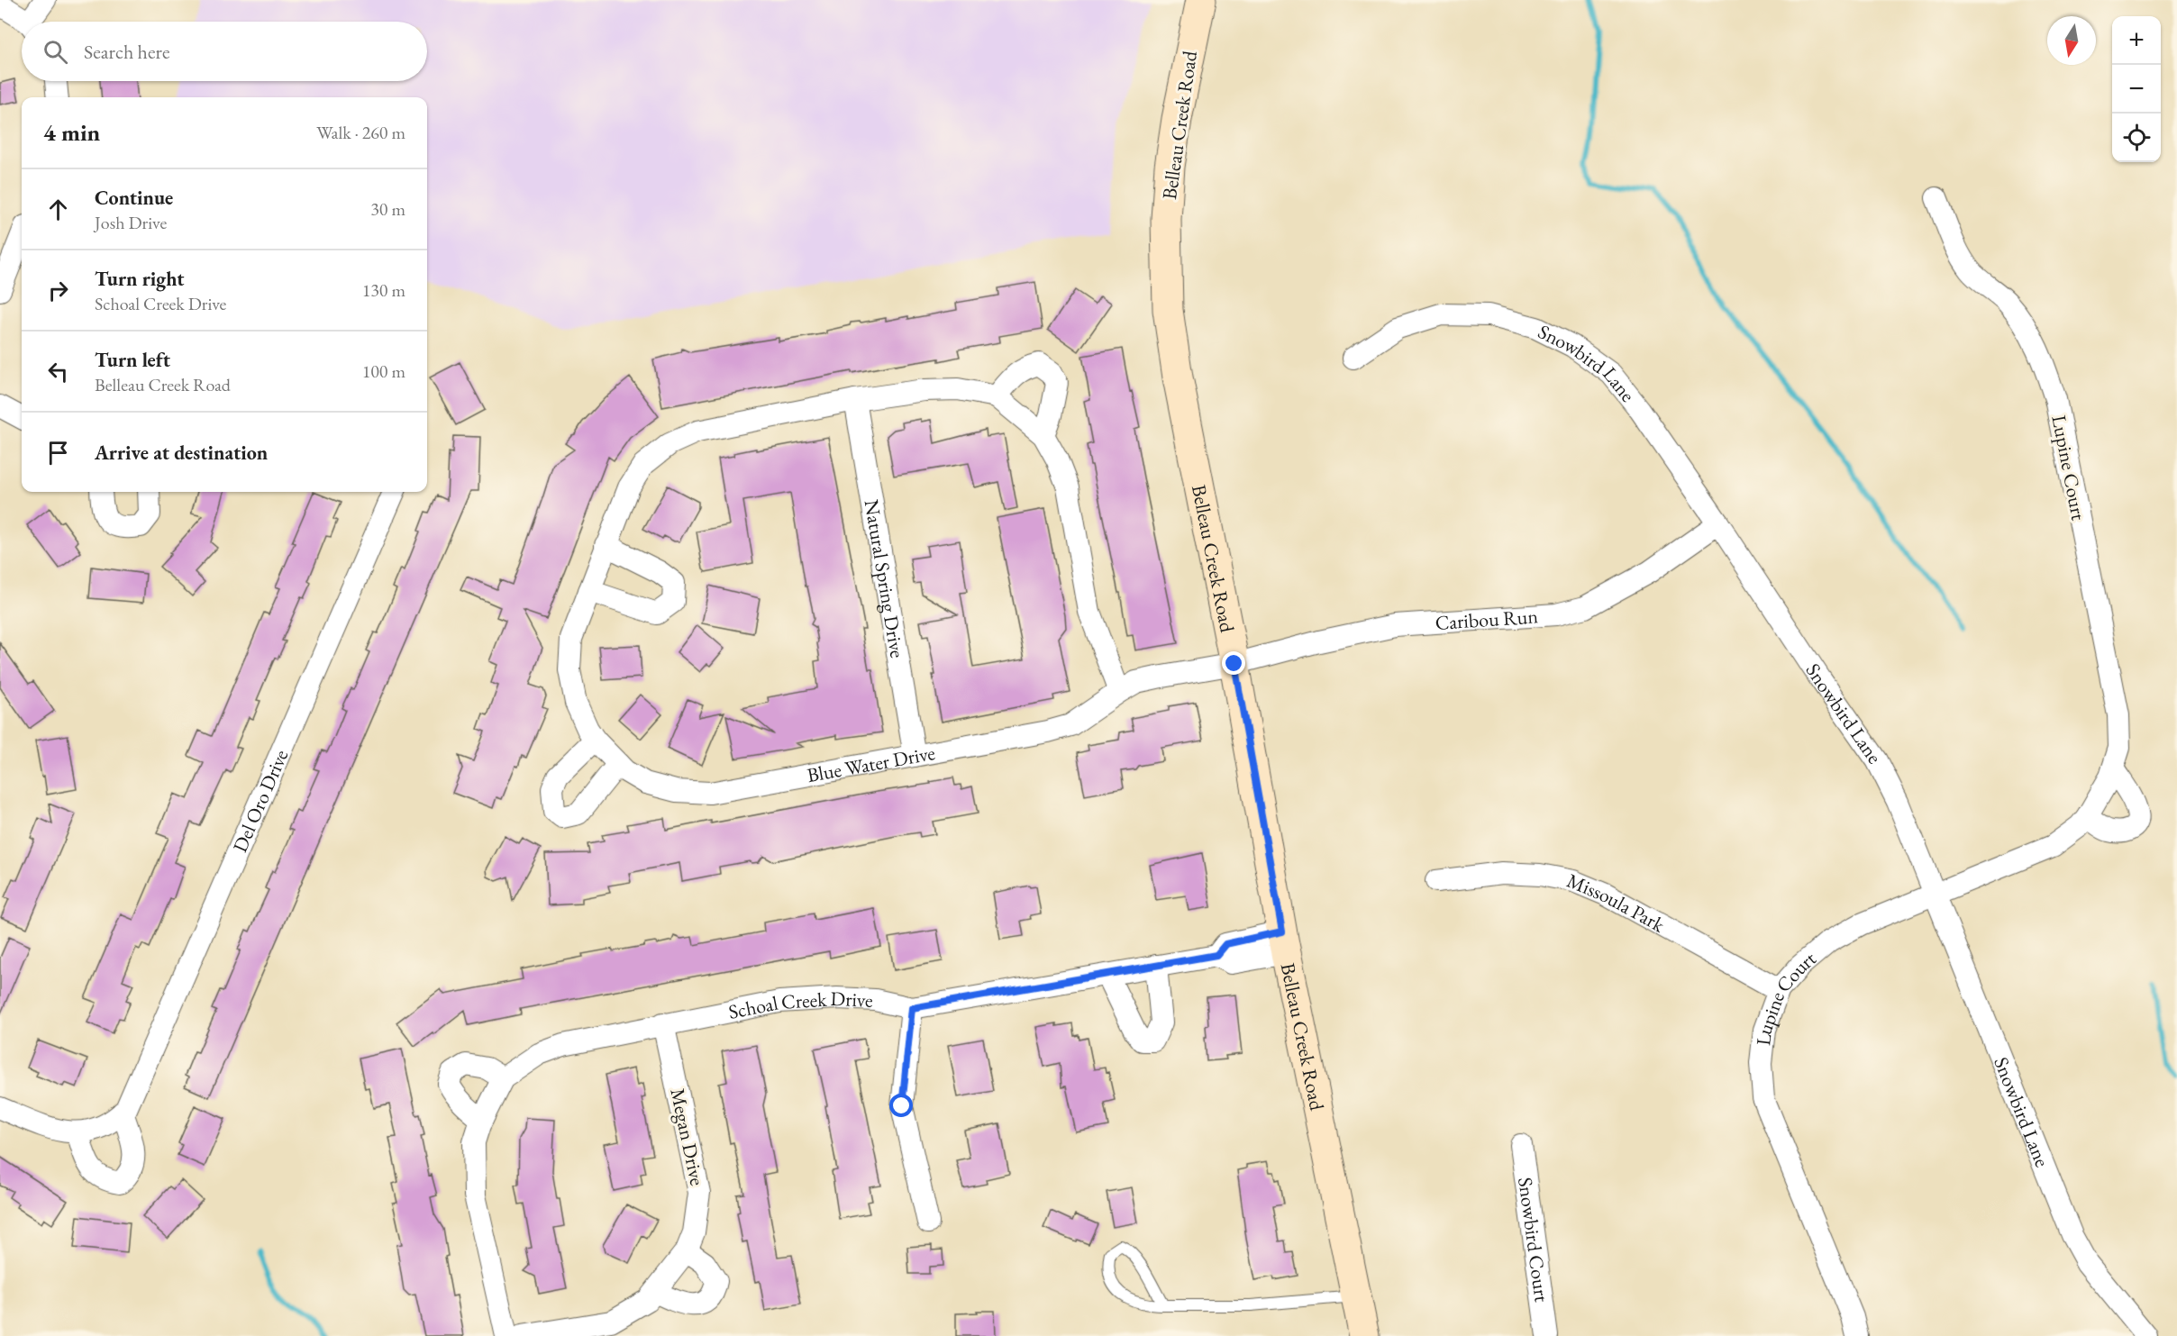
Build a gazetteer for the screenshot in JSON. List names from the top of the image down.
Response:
{
  "streets": {
    "main road": ["Belleau Creek Road"],
    "street": [
      "Snowbird Lane",
      "Lupine Court",
      "Natural Spring Drive",
      "Caribou Run",
      "Blue Water Drive",
      "Del Oro Drive",
      "Missoula Park",
      "Schoal Creek Drive",
      "Megan Drive",
      "Snowbird Court"
    ]
  },
  "crossings": [
    ["Belleau Creek Road", "Caribou Run"],
    ["Belleau Creek Road", "Blue Water Drive"],
    ["Belleau Creek Road", "Schoal Creek Drive"],
    ["Snowbird Lane", "Lupine Court"],
    ["Snowbird Lane", "Caribou Run"],
    ["Lupine Court", "Missoula Park"],
    ["Natural Spring Drive", "Blue Water Drive"],
    ["Caribou Run", "Blue Water Drive"],
    ["Schoal Creek Drive", "Megan Drive"]
  ],
  "north": "bottom",
  "page": {
    "map_buttons": ["+", "−"],
    "search": "Search here",
    "heading": ["4 min", "Walk · 260 m"],
    "list": [
      ["Continue", "Josh Drive", "30 m"],
      ["Turn right", "Schoal Creek Drive", "130 m"],
      ["Turn left", "Belleau Creek Road", "100 m"],
      "Arrive at destination"
    ]
  }
}
